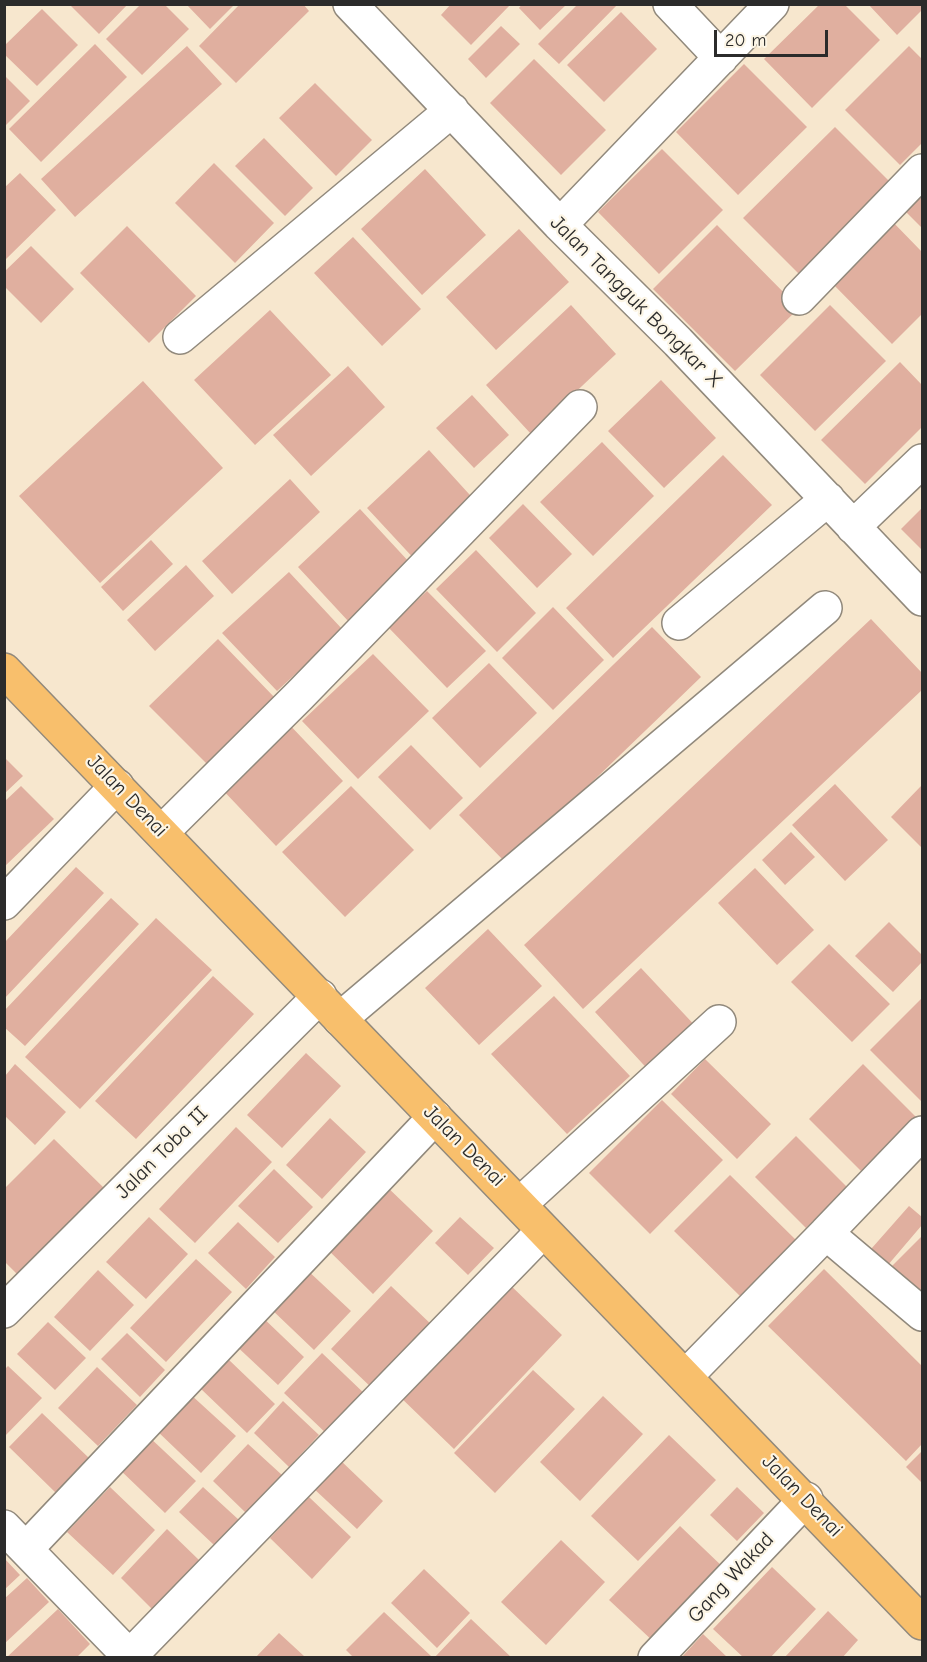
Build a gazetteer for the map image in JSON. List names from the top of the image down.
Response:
{
  "streets": {
    "main road": ["Jalan Denai"],
    "street": ["Jalan Tangguk Bongkar X", "Jalan Toba II", "Gang Wakad"]
  },
  "crossings": [
    ["Jalan Denai", "Jalan Toba II"],
    ["Jalan Denai", "Gang Wakad"]
  ],
  "scale_bar": "20 m"
}
